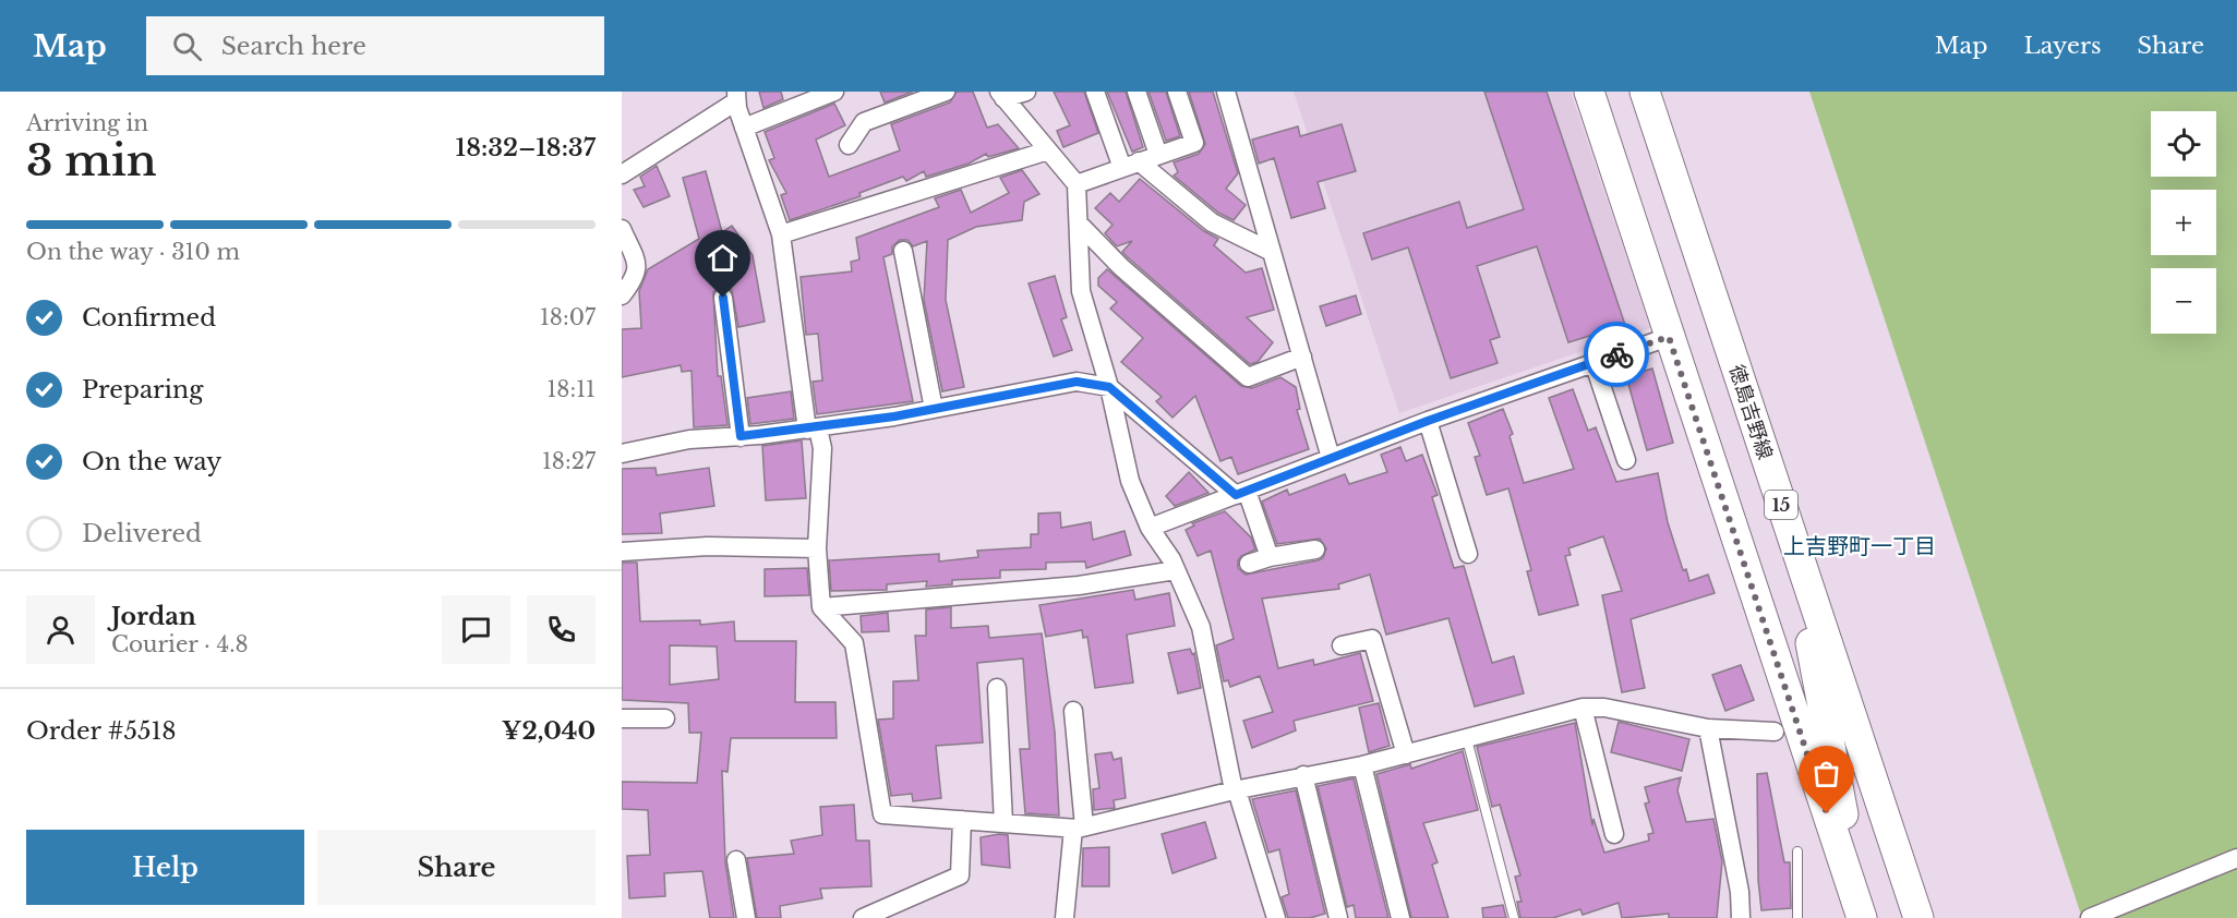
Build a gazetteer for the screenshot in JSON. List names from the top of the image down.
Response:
{
  "streets": {
    "main road": ["徳島吉野線", "15"]
  },
  "districts": ["上吉野町一丁目"],
  "page": {
    "header": "Map",
    "search": "Search here",
    "nav": ["Map", "Layers", "Share"],
    "heading": ["3 min", "Arriving in", "18:32–18:37"],
    "panel": [
      "Jordan",
      "Courier · 4.8",
      "Order #5518",
      "¥2,040"
    ],
    "map_buttons": ["+", "−"],
    "bar": "On the way · 310 m",
    "list": [
      ["Confirmed", "18:07"],
      ["Preparing", "18:11"],
      ["On the way", "18:27"],
      "Delivered"
    ],
    "buttons": ["Help", "Share"]
  }
}
